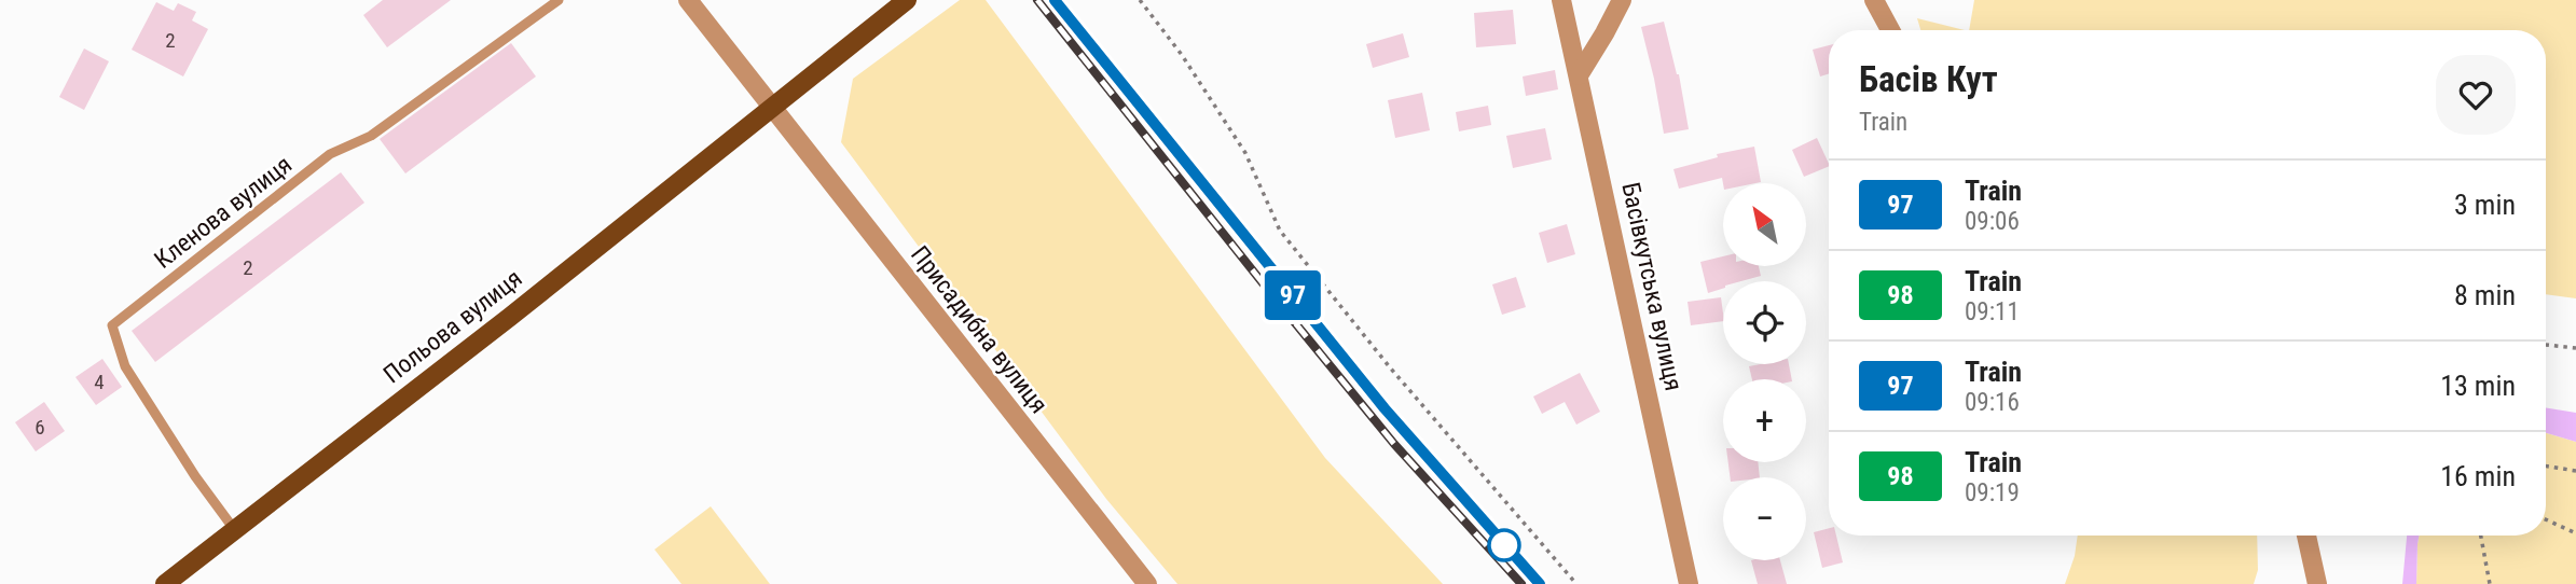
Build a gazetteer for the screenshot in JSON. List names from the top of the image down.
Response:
{
  "streets": {
    "main road": ["Польова вулиця"],
    "street": ["Басівкутська вулиця", "Присадибна вулиця"],
    "lane": ["Кленова вулиця"]
  },
  "crossings": [
    ["Кленова вулиця", "Польова вулиця"],
    ["Польова вулиця", "Присадибна вулиця"]
  ],
  "house_numbers": [
    "2",
    "2",
    "4",
    "6"
  ],
  "north": "top left",
  "page": {
    "on_map": "97",
    "heading": ["Басів Кут", "Train"],
    "list": [
      {
        "mark": "97",
        "name": "Train",
        "note": "09:06",
        "value": "3 min"
      },
      {
        "mark": "98",
        "name": "Train",
        "note": "09:11",
        "value": "8 min"
      },
      {
        "mark": "97",
        "name": "Train",
        "note": "09:16",
        "value": "13 min"
      },
      {
        "mark": "98",
        "name": "Train",
        "note": "09:19",
        "value": "16 min"
      }
    ],
    "map_buttons": ["+", "−"]
  }
}
